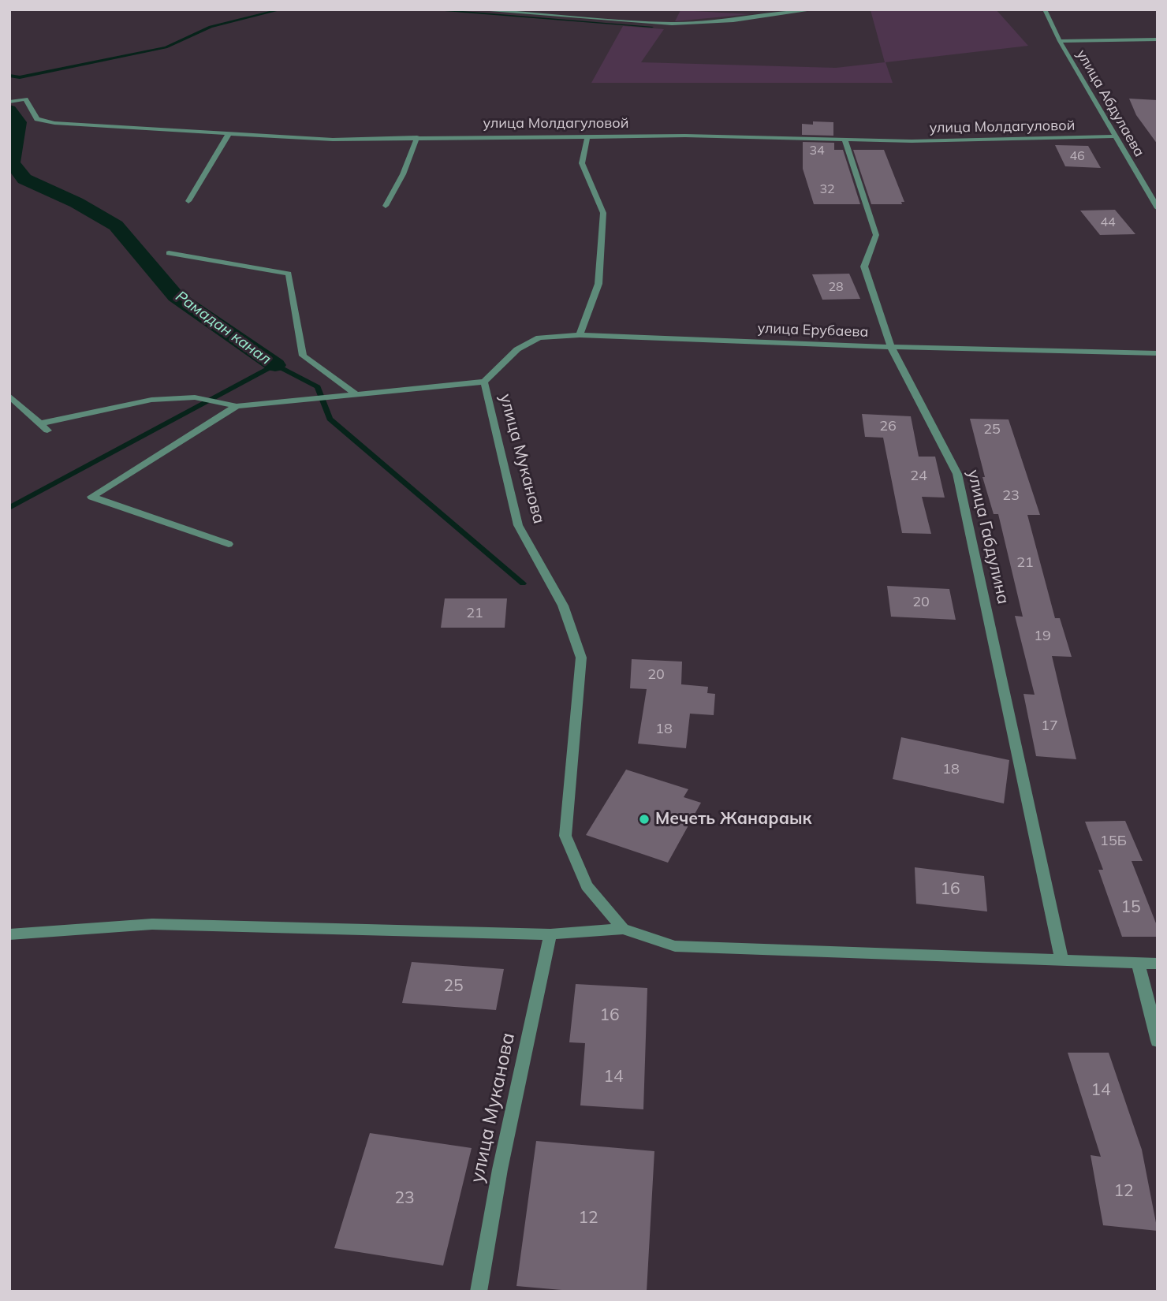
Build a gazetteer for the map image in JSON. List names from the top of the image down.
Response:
{
  "streets": {
    "street": [
      "улица Абдулаева",
      "улица Молдагуловой",
      "улица Ерубаева",
      "улица Муканова",
      "улица Габдулина"
    ]
  },
  "crossings": [
    ["улица Абдулаева", "улица Молдагуловой"],
    ["улица Молдагуловой", "улица Габдулина"],
    ["улица Ерубаева", "улица Муканова"],
    ["улица Ерубаева", "улица Габдулина"]
  ],
  "water": ["Рамадан канал"],
  "places": ["Мечеть Жанараык"],
  "house_numbers": [
    "34",
    "46",
    "32",
    "44",
    "28",
    "26",
    "25",
    "24",
    "23",
    "21",
    "20",
    "21",
    "19",
    "20",
    "17",
    "18",
    "18",
    "15Б",
    "16",
    "15",
    "25",
    "16",
    "14",
    "14",
    "12",
    "23",
    "12"
  ]
}
